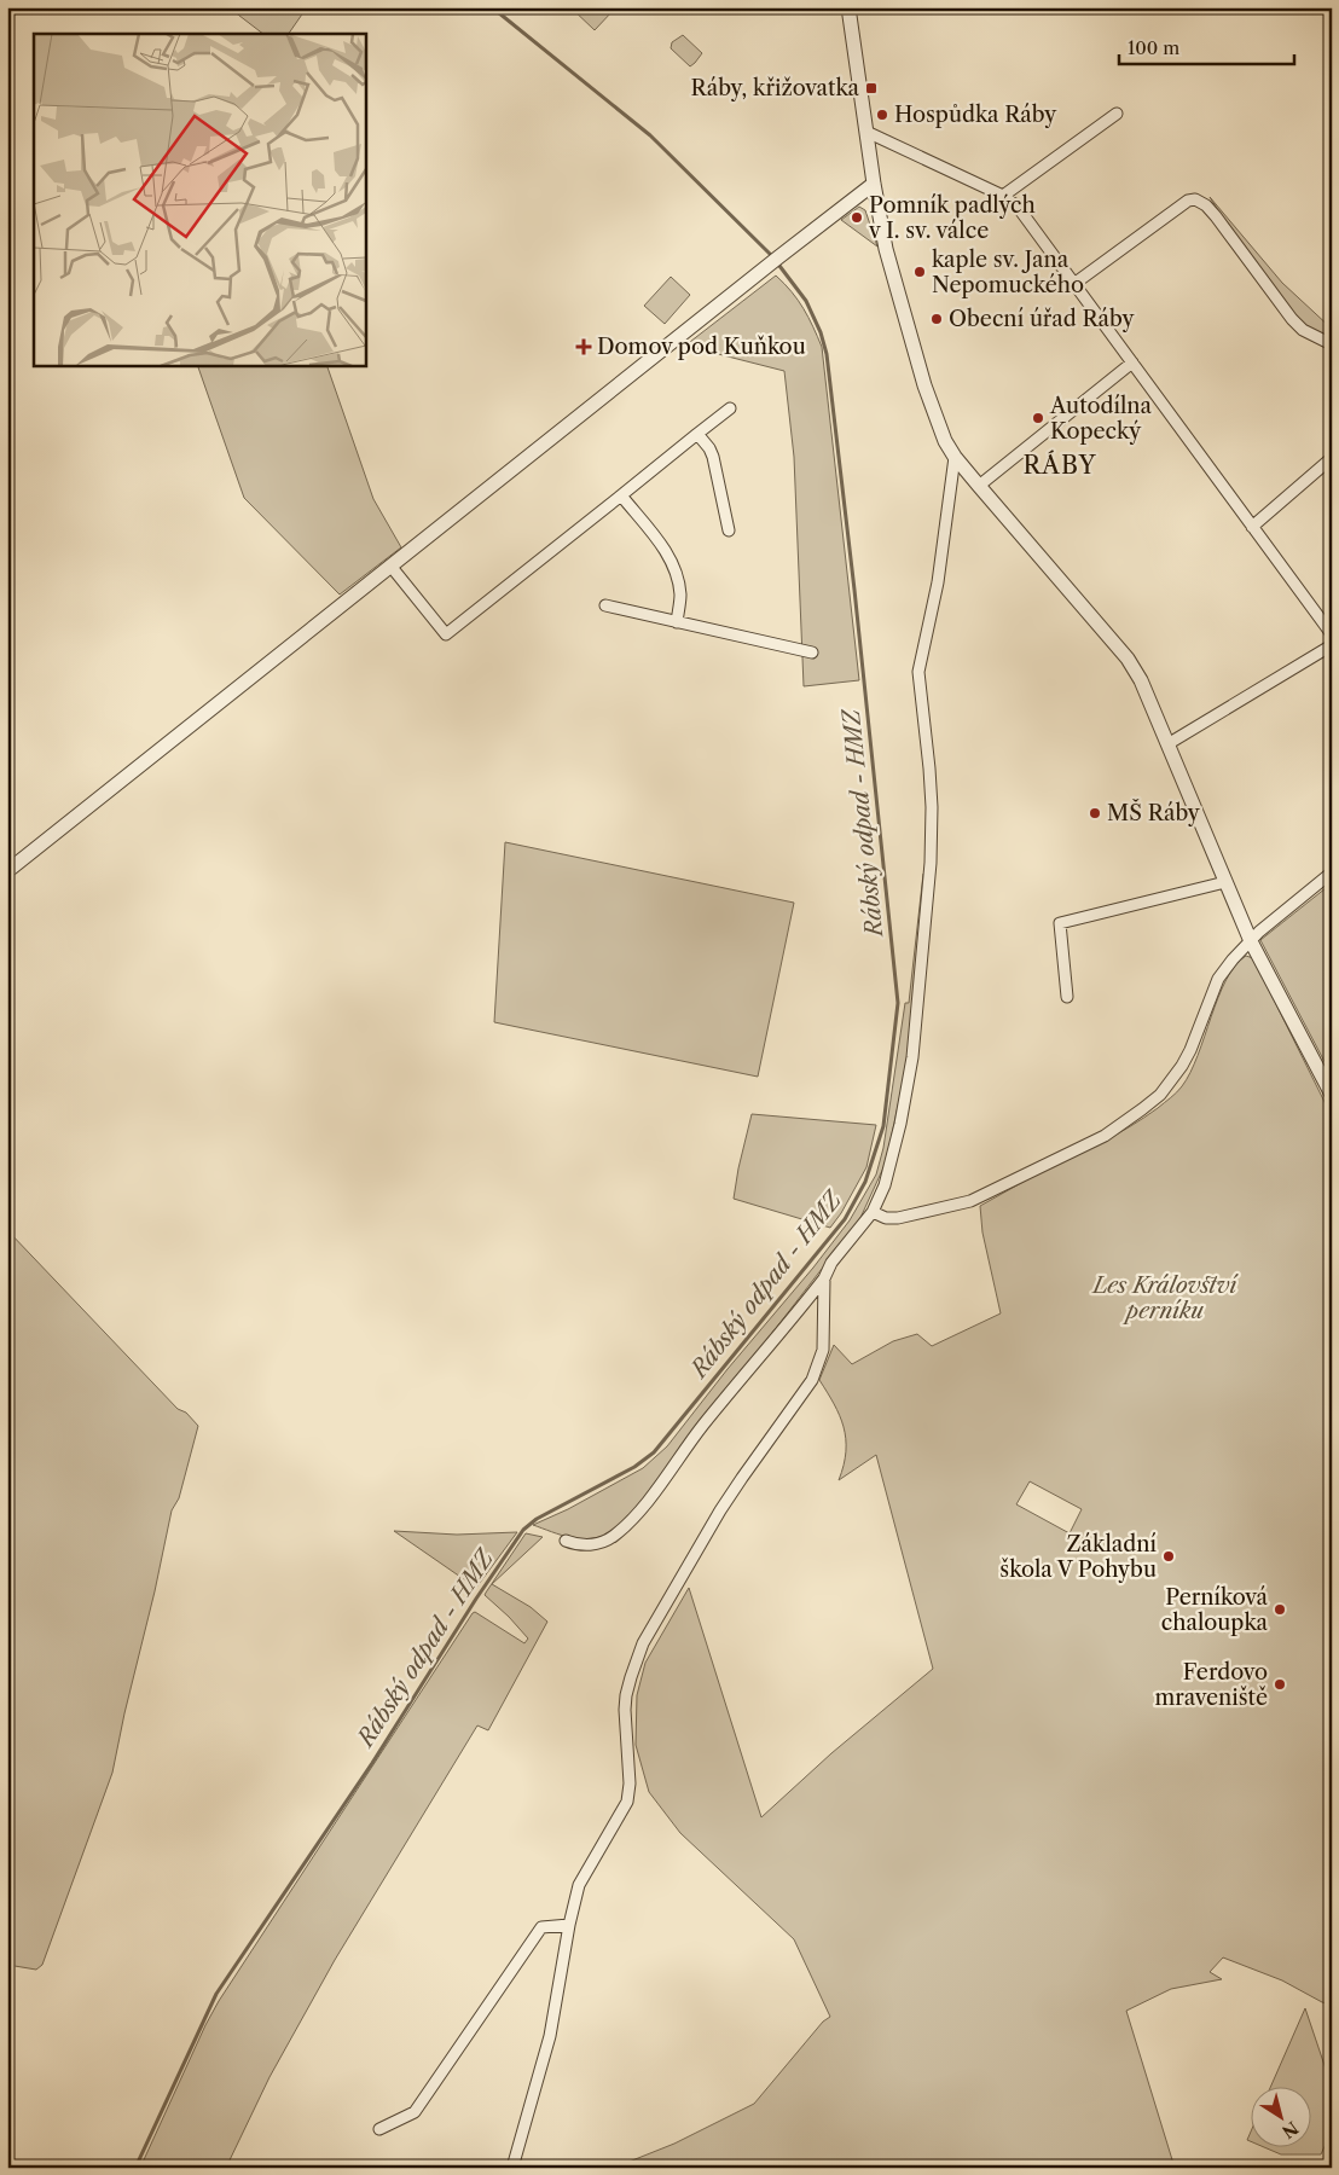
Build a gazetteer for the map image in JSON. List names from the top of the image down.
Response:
{
  "districts": ["RÁBY"],
  "water": ["Rábský odpad - HMZ"],
  "parks": ["Les Království perníku"],
  "places": {
    "transit": ["Ráby, křižovatka"],
    "other": [
      "Hospůdka Ráby",
      "Pomník padlých v I. sv. válce",
      "kaple sv. Jana Nepomuckého",
      "Obecní úřad Ráby",
      "Autodílna Kopecký",
      "MŠ Ráby",
      "Základní škola V Pohybu",
      "Perníková chaloupka",
      "Ferdovo mraveniště"
    ],
    "health": ["Domov pod Kuňkou"]
  },
  "scale_bar": "100 m",
  "north": "bottom right"
}
